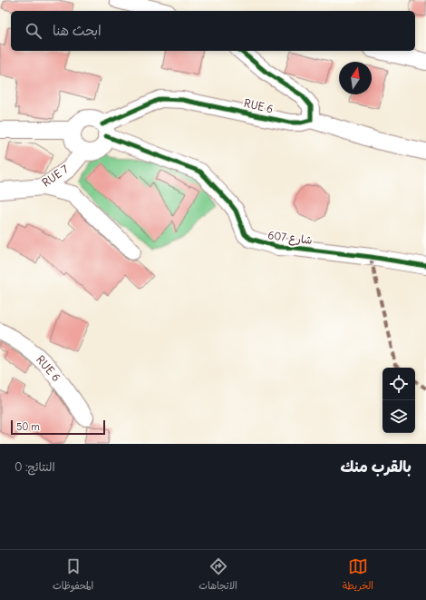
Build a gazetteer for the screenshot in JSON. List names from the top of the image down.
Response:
{
  "streets": {
    "street": ["RUE 6", "RUE 7", "شارع 607"]
  },
  "crossings": [
    ["RUE 6", "RUE 7"],
    ["RUE 6", "شارع 607"],
    ["RUE 7", "شارع 607"]
  ],
  "scale_bar": "50 m",
  "north": "top",
  "page": {
    "search": "ابحث هنا",
    "scale": "50 m",
    "heading": ["بالقرب منك", "النتائج: 0"],
    "nav": ["الخريطة", "الاتجاهات", "المحفوظات"]
  }
}
